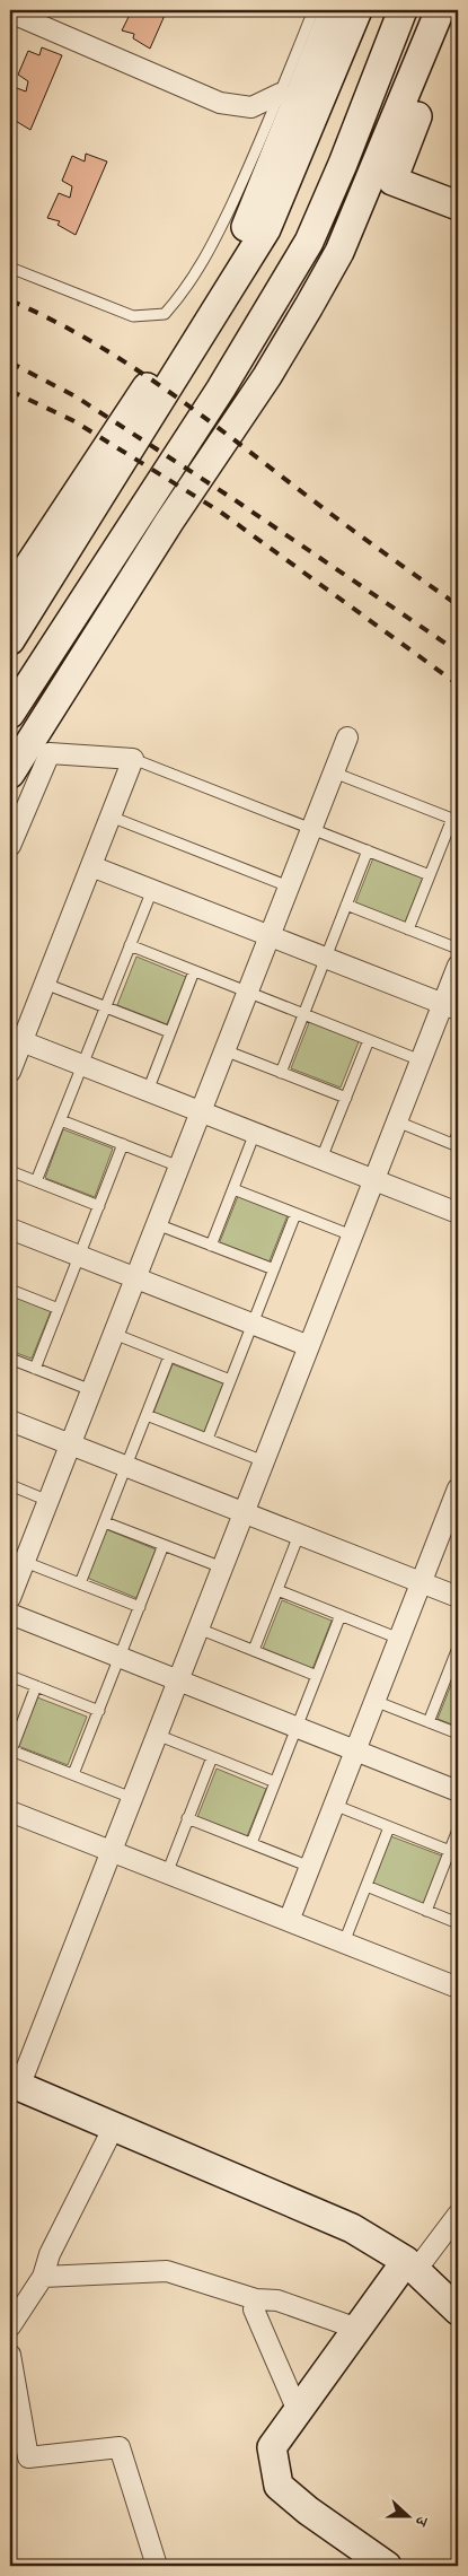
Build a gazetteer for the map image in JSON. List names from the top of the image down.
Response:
{
  "north": "right"
}
